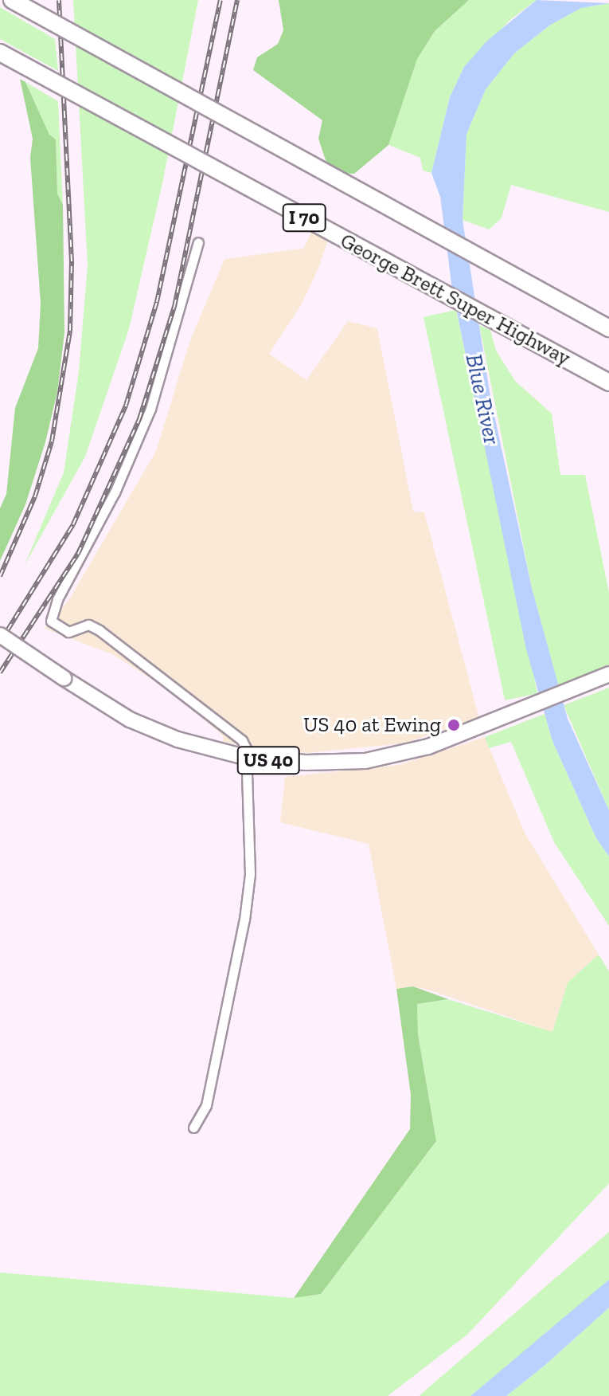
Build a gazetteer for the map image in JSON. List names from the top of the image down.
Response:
{
  "streets": {
    "highway": ["I 70", "George Brett Super Highway"],
    "main road": ["US 40"]
  },
  "water": ["Blue River"],
  "places": ["US 40 at Ewing"]
}
